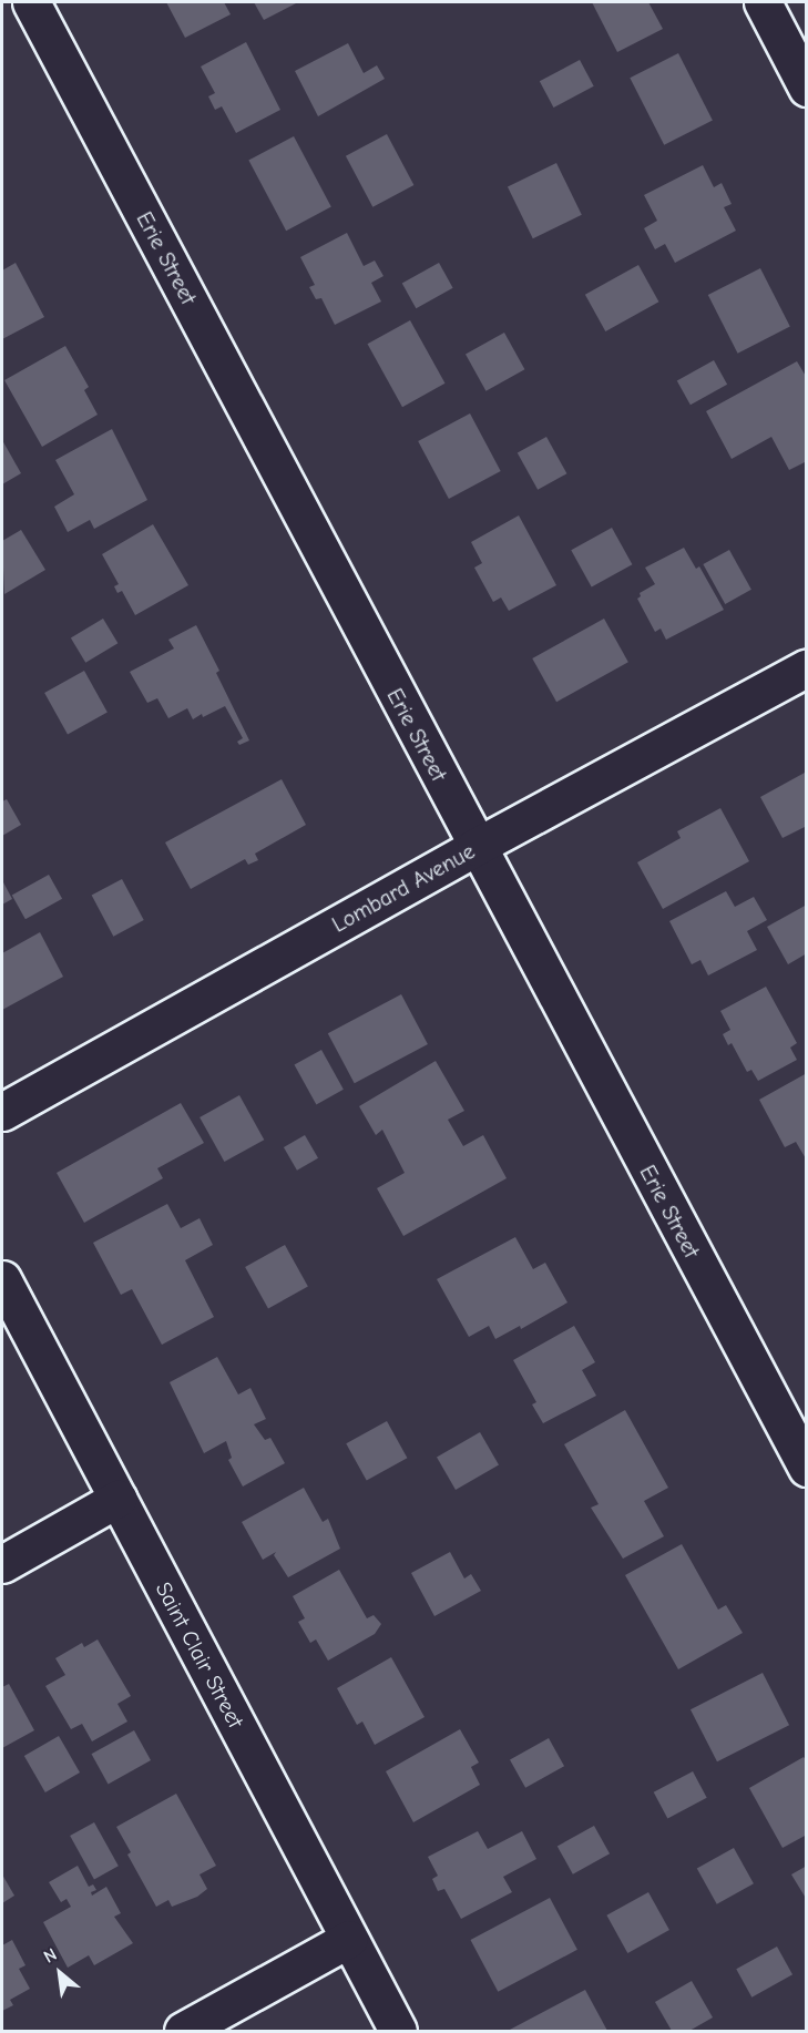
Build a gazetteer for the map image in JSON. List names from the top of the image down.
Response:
{
  "streets": {
    "street": ["Erie Street", "Lombard Avenue", "Saint Clair Street"]
  },
  "crossings": [
    ["Erie Street", "Lombard Avenue"]
  ],
  "north": "top left"
}
